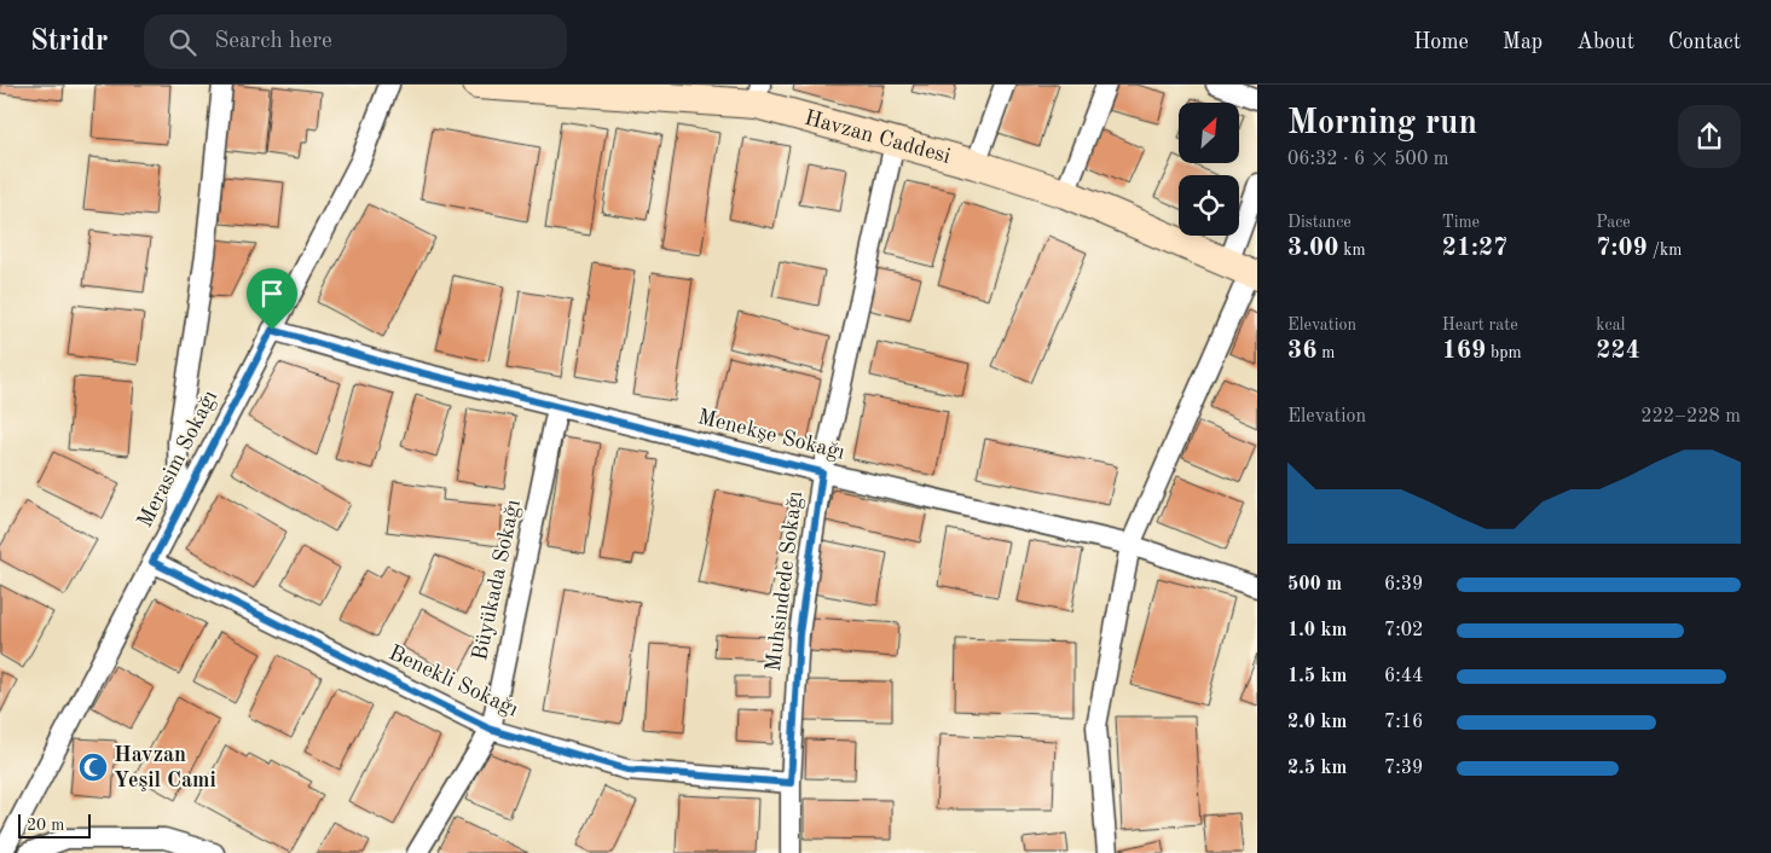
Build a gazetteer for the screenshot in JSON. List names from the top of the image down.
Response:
{
  "streets": {
    "street": [
      "Havzan Caddesi",
      "Menekşe Sokağı",
      "Merasim Sokağı",
      "Büyükada Sokağı",
      "Muhsindede Sokağı",
      "Benekli Sokağı"
    ]
  },
  "crossings": [
    ["Havzan Caddesi", "Muhsindede Sokağı"],
    ["Menekşe Sokağı", "Merasim Sokağı"],
    ["Menekşe Sokağı", "Büyükada Sokağı"],
    ["Menekşe Sokağı", "Muhsindede Sokağı"],
    ["Merasim Sokağı", "Benekli Sokağı"],
    ["Büyükada Sokağı", "Benekli Sokağı"],
    ["Muhsindede Sokağı", "Benekli Sokağı"]
  ],
  "places": {
    "mosque": ["Havzan Yeşil Cami"]
  },
  "scale_bar": "20 m",
  "north": "top right",
  "page": {
    "header": "Stridr",
    "search": "Search here",
    "nav": [
      "Home",
      "Map",
      "About",
      "Contact"
    ],
    "heading": ["Morning run", "06:32 · 6 × 500 m"],
    "stats": [
      ["Distance", "3.00 km"],
      ["Time", "21:27"],
      ["Pace", "7:09 /km"],
      ["Elevation", "36 m"],
      ["Heart rate", "169 bpm"],
      ["kcal", "224"]
    ],
    "chart": ["Elevation", "222–228 m"],
    "list": [
      {
        "name": "500 m",
        "note": "6:39"
      },
      {
        "name": "1.0 km",
        "note": "7:02"
      },
      {
        "name": "1.5 km",
        "note": "6:44"
      },
      {
        "name": "2.0 km",
        "note": "7:16"
      },
      {
        "name": "2.5 km",
        "note": "7:39"
      }
    ],
    "scale": "20 m"
  }
}
